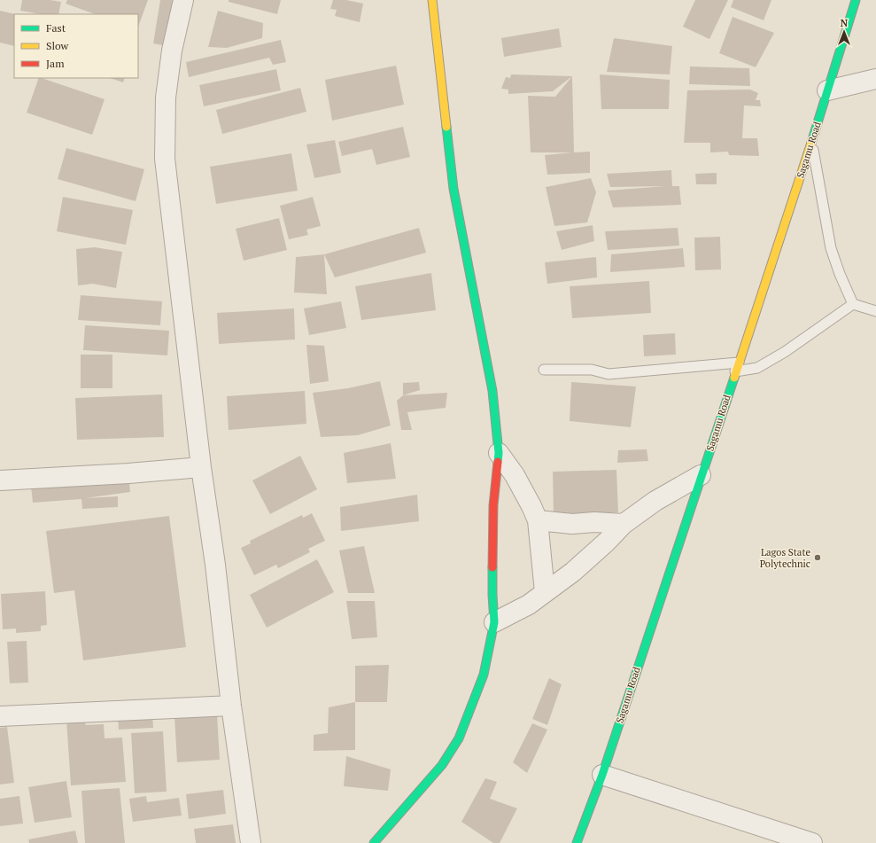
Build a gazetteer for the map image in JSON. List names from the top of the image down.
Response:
{
  "streets": {
    "main road": ["Sagamu Road"]
  },
  "places": ["Lagos State Polytechnic"],
  "legend": ["Fast", "Slow", "Jam"],
  "north": "top"
}
